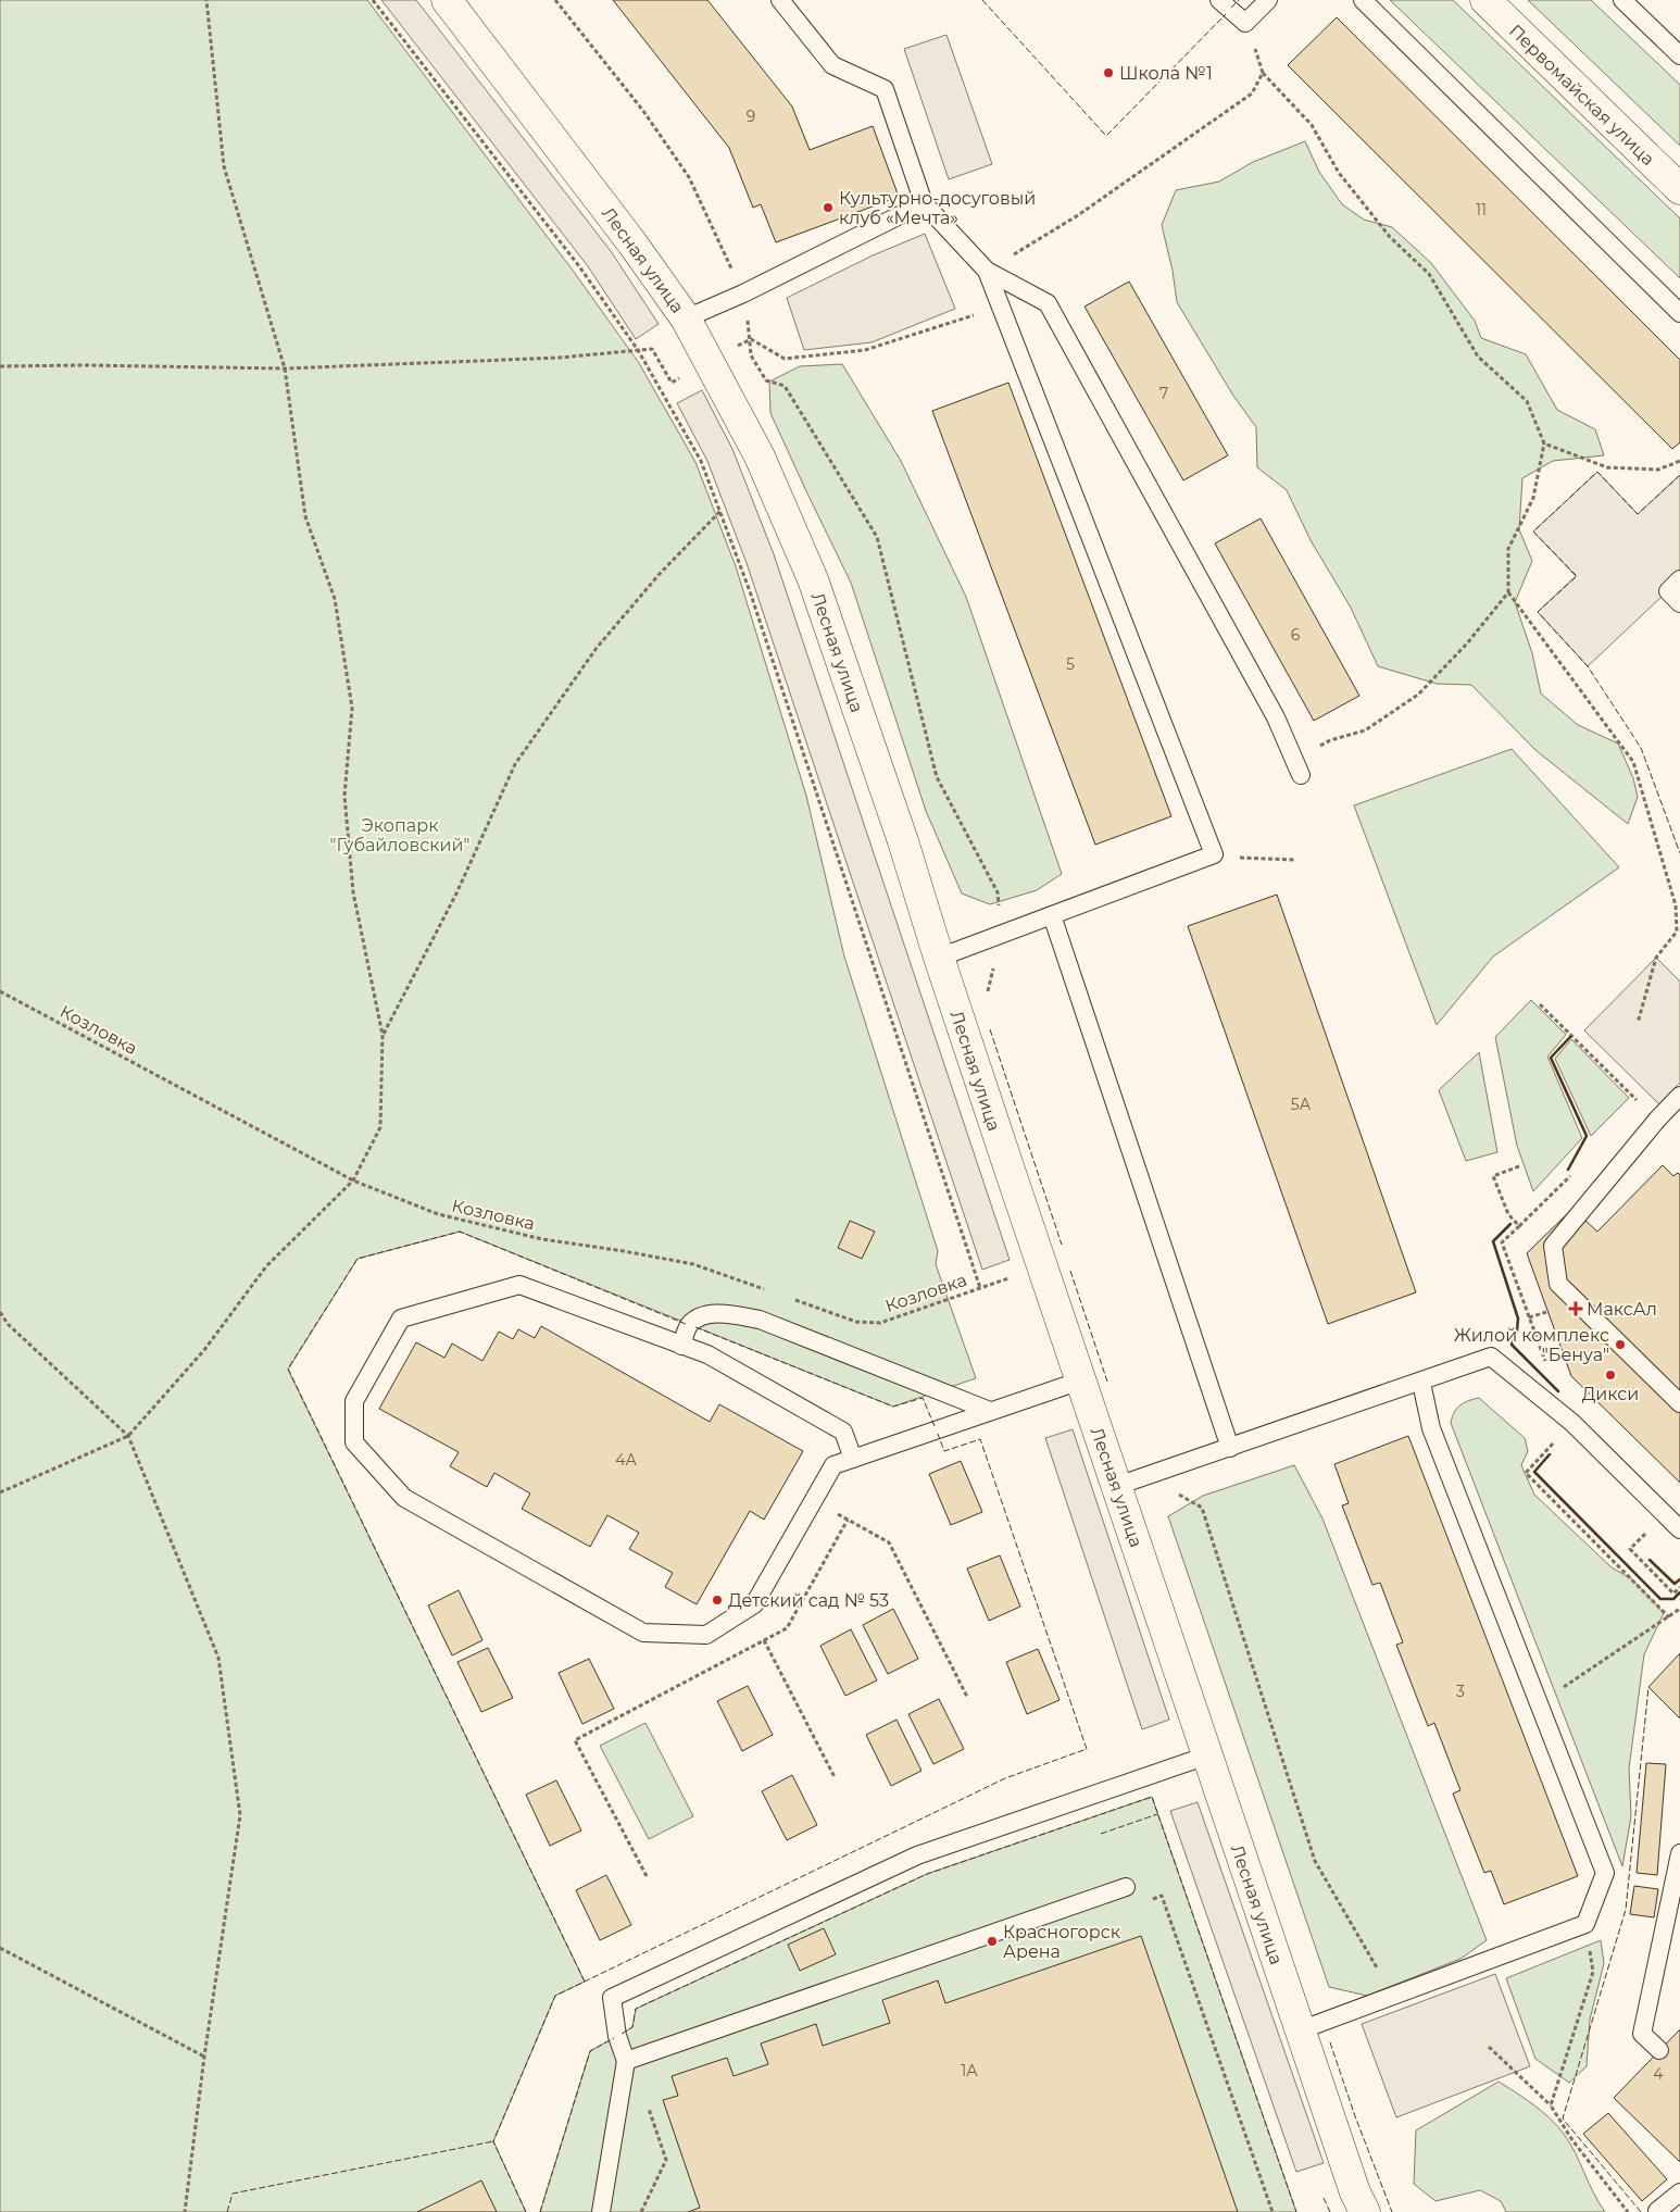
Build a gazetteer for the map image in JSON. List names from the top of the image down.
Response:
{
  "streets": {
    "street": ["Первомайская улица", "Лесная улица"],
    "path": ["Козловка"]
  },
  "parks": ["Экопарк \"Губайловский\""],
  "places": {
    "other": [
      "Школа №1",
      "Культурно-досуговый клуб «Мечта»",
      "Жилой комплекс \"Бенуа\"",
      "Дикси",
      "Детский сад № 53",
      "Красногорск Арена"
    ],
    "health": ["МаксАл"]
  },
  "house_numbers": [
    "9",
    "11",
    "7",
    "6",
    "5",
    "5А",
    "4А",
    "3",
    "1А",
    "4"
  ]
}
